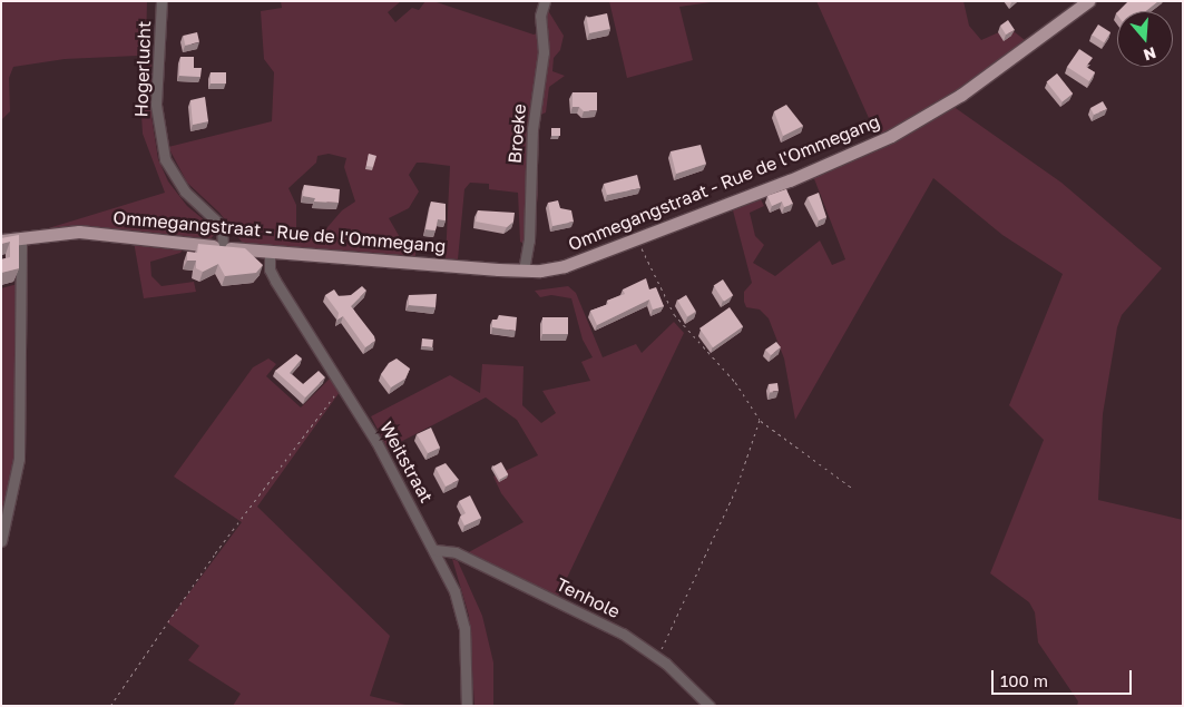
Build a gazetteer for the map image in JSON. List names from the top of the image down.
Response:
{
  "streets": {
    "main road": ["Ommegangstraat - Rue de l'Ommegang"],
    "street": [
      "Hogerlucht",
      "Broeke",
      "Weitstraat",
      "Tenhole"
    ]
  },
  "crossings": [
    ["Hogerlucht", "Ommegangstraat - Rue de l'Ommegang"],
    ["Broeke", "Ommegangstraat - Rue de l'Ommegang"],
    ["Ommegangstraat - Rue de l'Ommegang", "Weitstraat"],
    ["Weitstraat", "Tenhole"]
  ],
  "scale_bar": "100 m",
  "north": "bottom"
}
